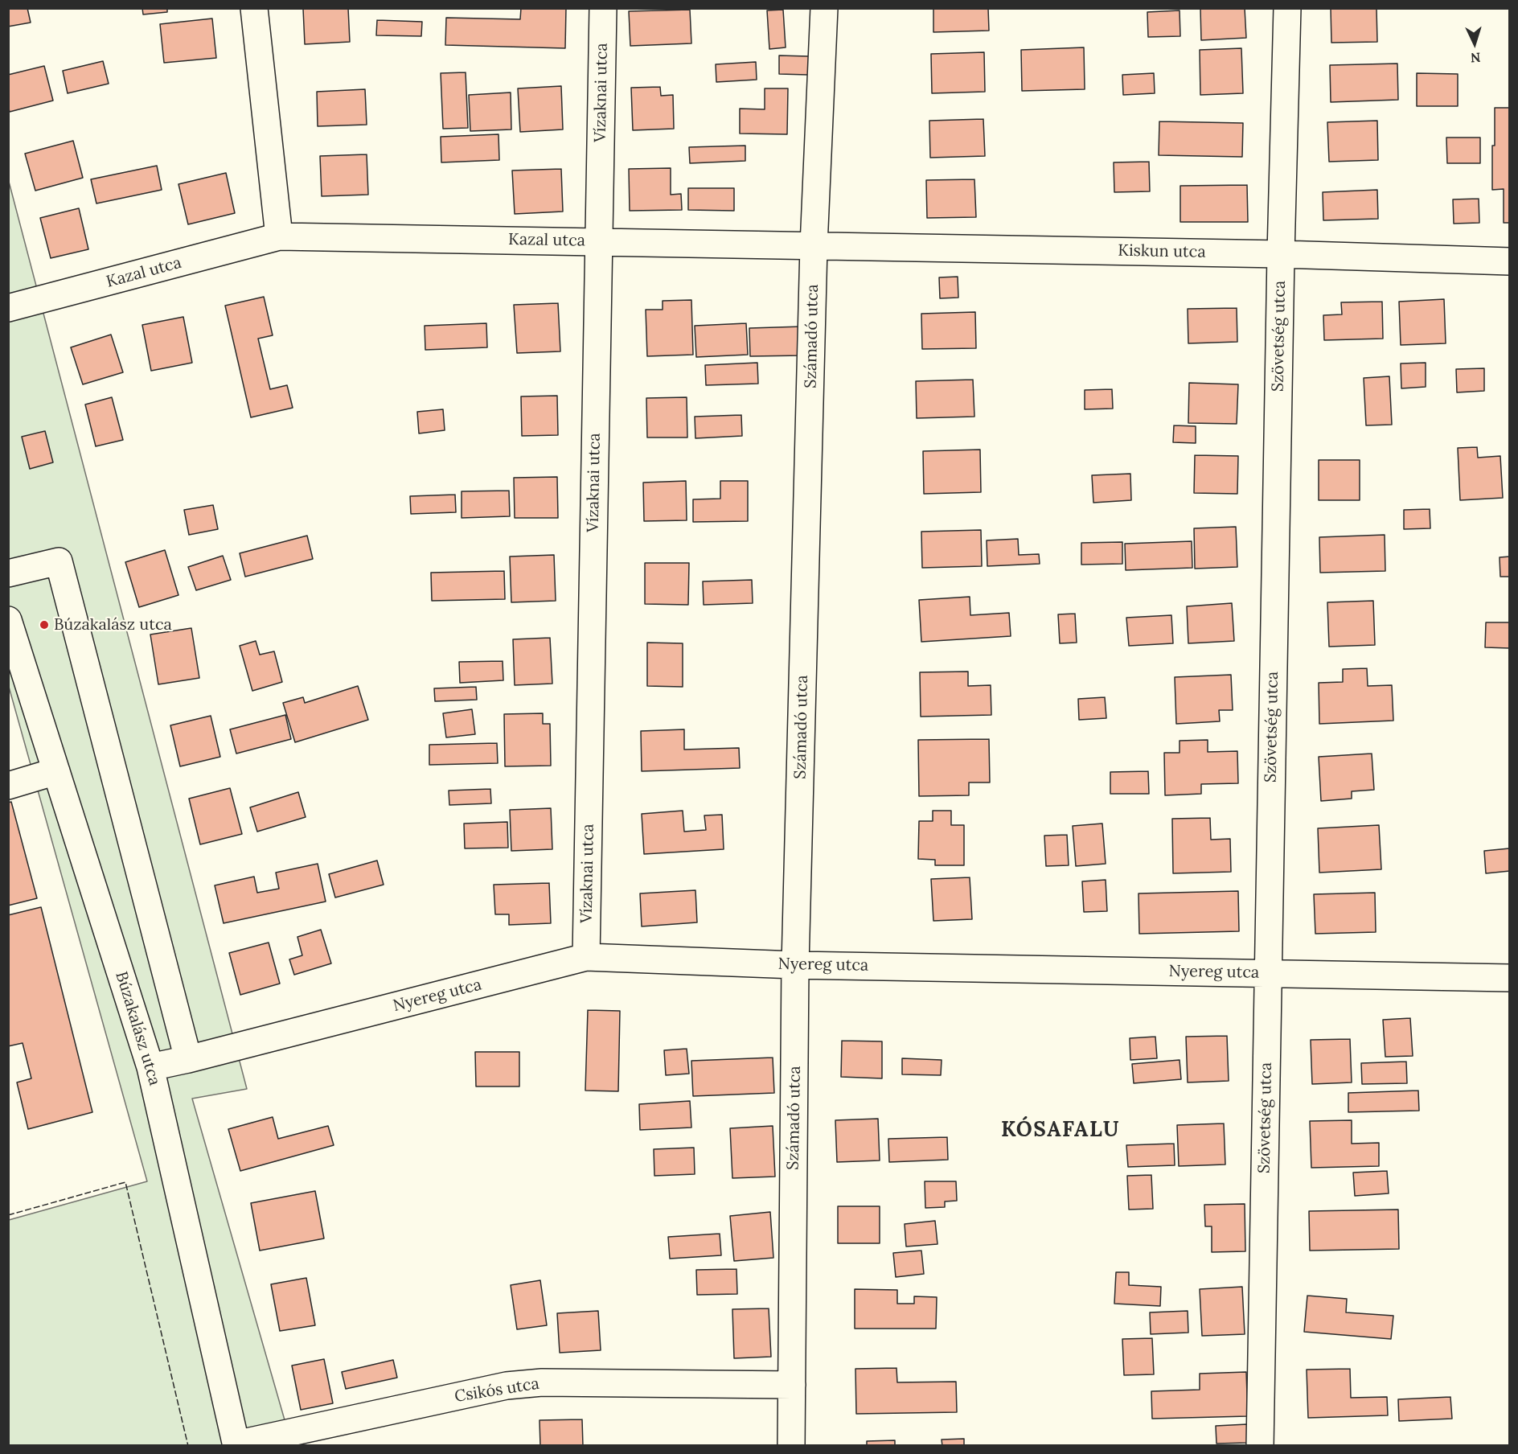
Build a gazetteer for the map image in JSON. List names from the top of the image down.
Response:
{
  "streets": {
    "street": [
      "Vízaknai utca",
      "Kazal utca",
      "Kiskun utca",
      "Számadó utca",
      "Szövetség utca",
      "Nyereg utca",
      "Búzakalász utca",
      "Csikós utca"
    ]
  },
  "crossings": [
    ["Vízaknai utca", "Kazal utca"],
    ["Vízaknai utca", "Nyereg utca"],
    ["Kazal utca", "Kiskun utca"],
    ["Kazal utca", "Számadó utca"],
    ["Kiskun utca", "Számadó utca"],
    ["Kiskun utca", "Szövetség utca"],
    ["Számadó utca", "Nyereg utca"],
    ["Számadó utca", "Csikós utca"],
    ["Szövetség utca", "Nyereg utca"],
    ["Nyereg utca", "Búzakalász utca"],
    ["Búzakalász utca", "Csikós utca"]
  ],
  "districts": ["KÓSAFALU"],
  "places": ["Búzakalász utca"],
  "north": "bottom"
}
